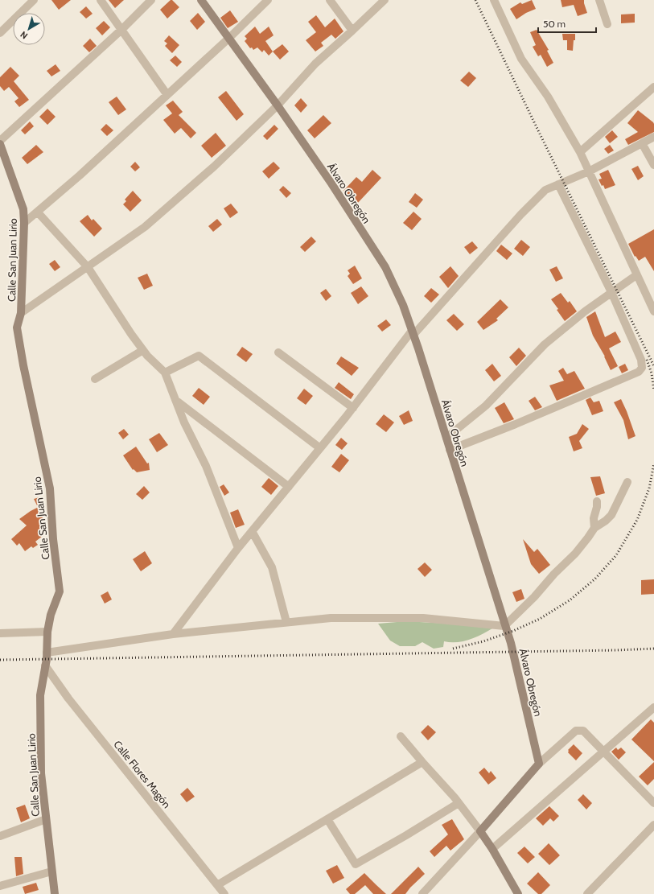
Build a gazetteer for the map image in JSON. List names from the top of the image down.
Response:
{
  "streets": {
    "street": ["Álvaro Obregón", "Calle San Juan Lirio", "Calle Flores Magón"]
  },
  "crossings": [
    ["Calle San Juan Lirio", "Calle Flores Magón"]
  ],
  "scale_bar": "50 m",
  "north": "bottom left"
}
